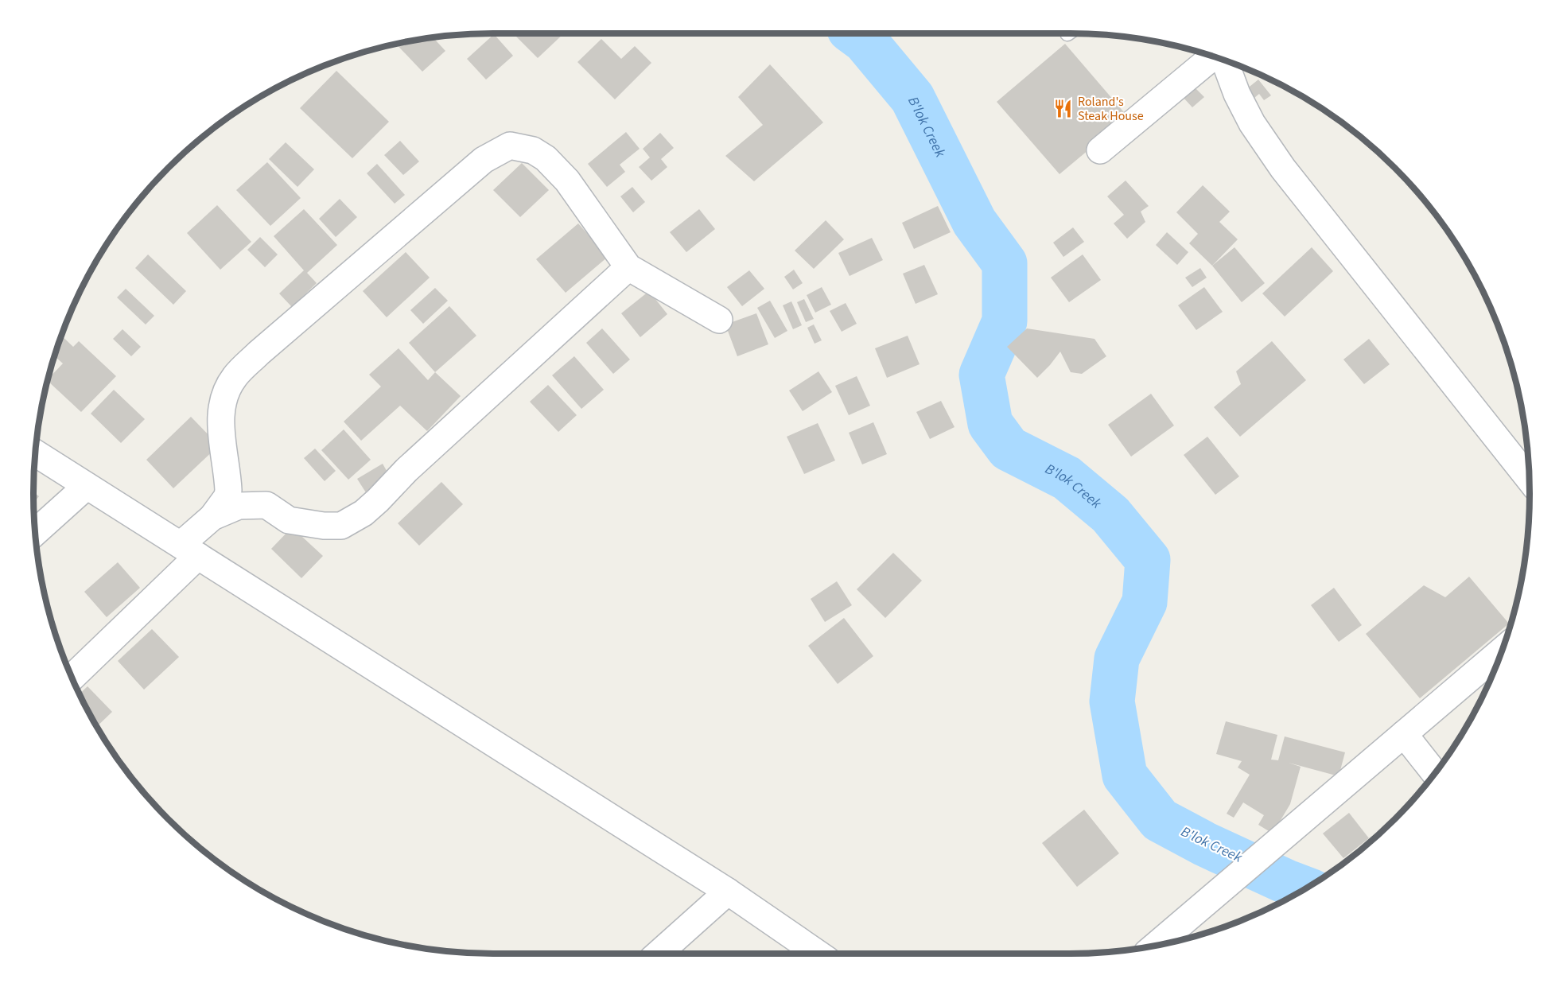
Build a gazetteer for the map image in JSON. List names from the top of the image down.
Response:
{
  "water": ["B'lok Creek"],
  "places": {
    "restaurant": ["Roland's Steak House"]
  }
}
